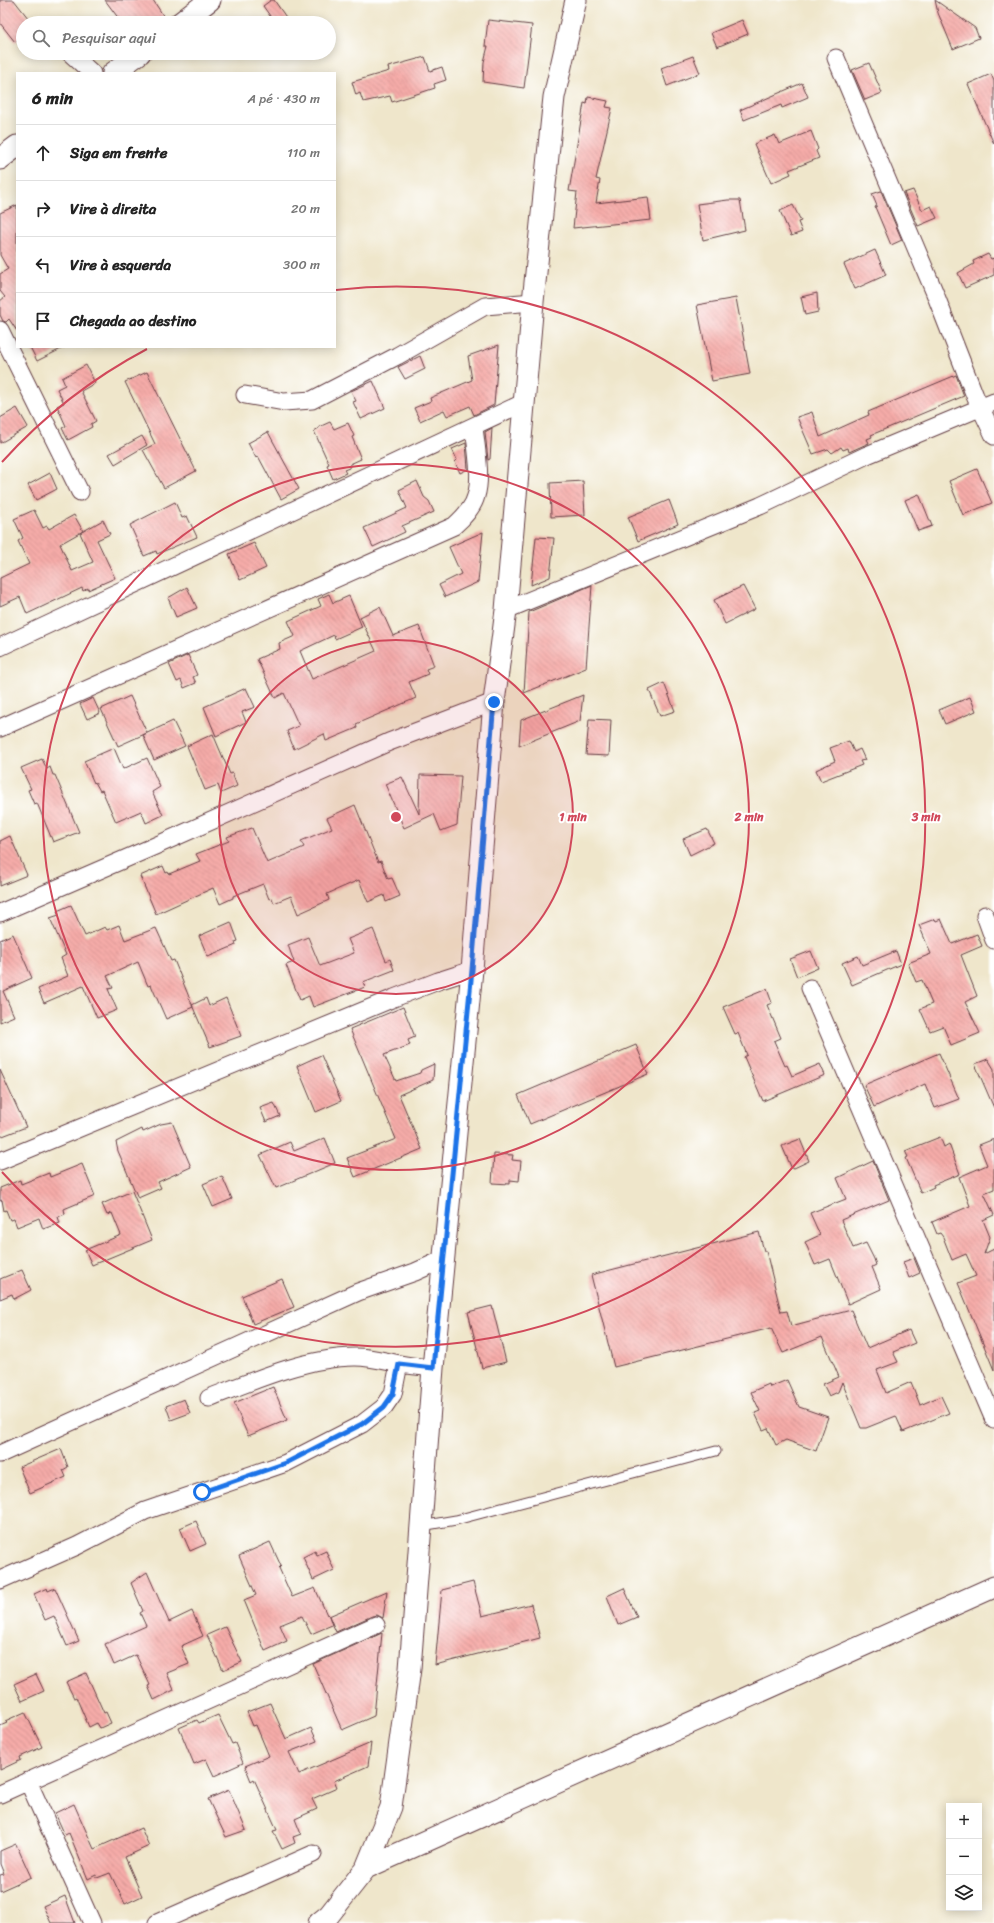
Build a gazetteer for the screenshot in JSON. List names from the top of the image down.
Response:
{
  "page": {
    "search": "Pesquisar aqui",
    "heading": ["6 min", "A pé · 430 m"],
    "list": [
      ["Siga em frente", "110 m"],
      ["Vire à direita", "20 m"],
      ["Vire à esquerda", "300 m"],
      "Chegada ao destino"
    ],
    "map_buttons": ["+", "−"]
  },
  "rings": ["1 min", "2 min", "3 min"]
}
